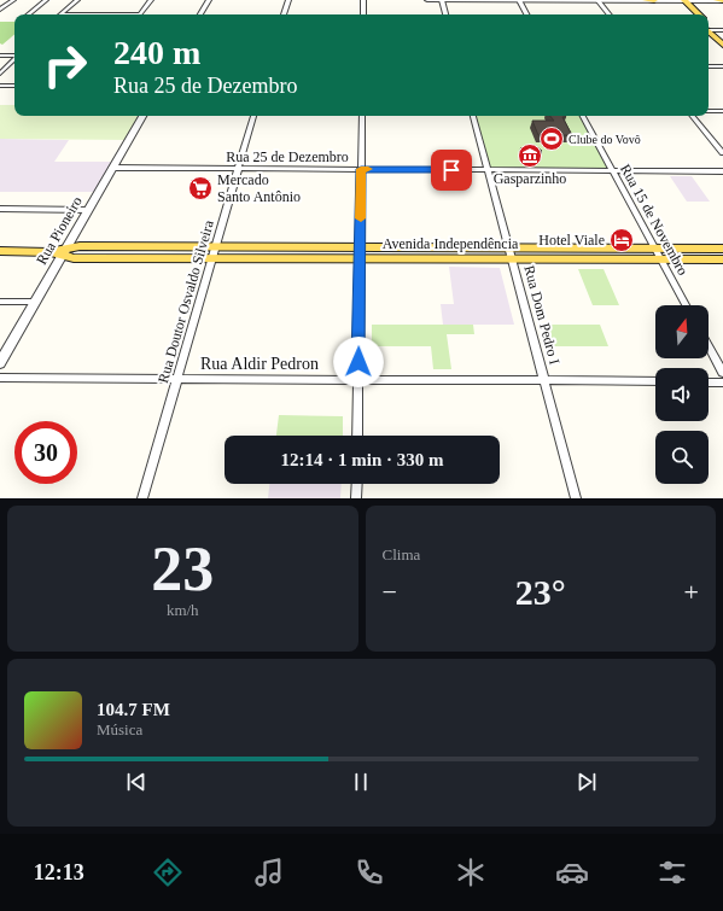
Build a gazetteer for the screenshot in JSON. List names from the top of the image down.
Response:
{
  "streets": {
    "main road": ["Avenida Independência"],
    "street": [
      "Rua 25 de Dezembro",
      "Rua 15 de Novembro",
      "Rua Pioneiro",
      "Rua Doutor Osvaldo Silveira",
      "Rua Dom Pedro I",
      "Rua Aldir Pedron"
    ]
  },
  "crossings": [
    ["Rua 25 de Dezembro", "Rua 15 de Novembro"],
    ["Rua 25 de Dezembro", "Rua Pioneiro"],
    ["Rua 25 de Dezembro", "Rua Doutor Osvaldo Silveira"],
    ["Rua 25 de Dezembro", "Rua Dom Pedro I"],
    ["Rua 15 de Novembro", "Avenida Independência"],
    ["Rua Pioneiro", "Avenida Independência"],
    ["Avenida Independência", "Rua Doutor Osvaldo Silveira"],
    ["Avenida Independência", "Rua Dom Pedro I"],
    ["Rua Doutor Osvaldo Silveira", "Rua Aldir Pedron"],
    ["Rua Dom Pedro I", "Rua Aldir Pedron"]
  ],
  "places": {
    "sports": ["Clube do Vovô"],
    "museum": ["Gasparzinho"],
    "supermarket": ["Mercado Santo Antônio"],
    "hotel": ["Hotel Viale"]
  },
  "north": "top",
  "page": {
    "turn": ["240 m", "Rua 25 de Dezembro"],
    "limit": "30",
    "trip": "12:14 · 1 min · 330 m",
    "tile": [
      ["23", "km/h"],
      "Clima"
    ],
    "heat": ["−", "23°", "+"],
    "song": ["104.7 FM", "Música"],
    "tabs": "12:13"
  }
}
